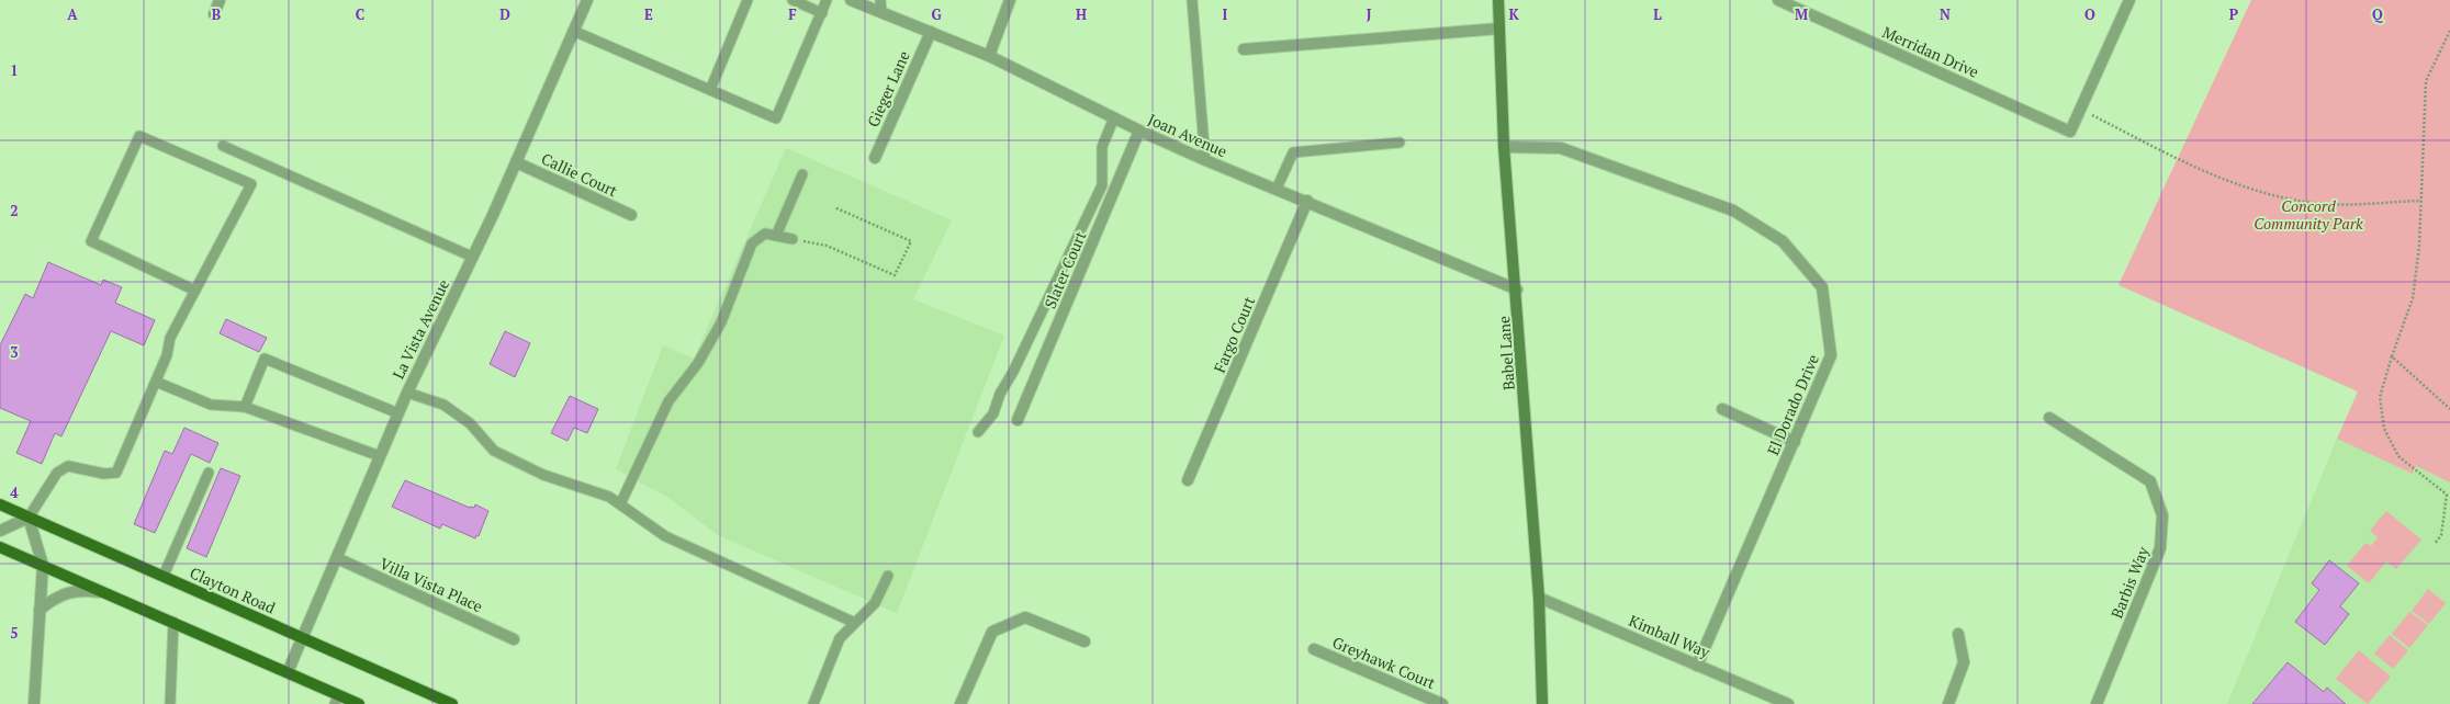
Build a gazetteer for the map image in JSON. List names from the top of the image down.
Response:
{
  "streets": {
    "main road": ["Clayton Road"],
    "street": [
      "Merridan Drive",
      "Gieger Lane",
      "Joan Avenue",
      "Callie Court",
      "Slater Court",
      "La Vista Avenue",
      "Fargo Court",
      "Babel Lane",
      "El Dorado Drive",
      "Barbis Way",
      "Villa Vista Place",
      "Kimball Way",
      "Greyhawk Court"
    ]
  },
  "crossings": [
    ["Gieger Lane", "Joan Avenue"],
    ["Joan Avenue", "Slater Court"],
    ["Joan Avenue", "Fargo Court"],
    ["Joan Avenue", "Babel Lane"],
    ["Callie Court", "La Vista Avenue"],
    ["La Vista Avenue", "Villa Vista Place"],
    ["La Vista Avenue", "Clayton Road"],
    ["Babel Lane", "El Dorado Drive"],
    ["Babel Lane", "Kimball Way"],
    ["El Dorado Drive", "Kimball Way"]
  ],
  "parks": ["Concord Community Park"],
  "grid": {
    "columns": [
      "A",
      "B",
      "C",
      "D",
      "E",
      "F",
      "G",
      "H",
      "I",
      "J",
      "K",
      "L",
      "M",
      "N",
      "O",
      "P",
      "Q"
    ],
    "rows": [
      "1",
      "2",
      "3",
      "4",
      "5"
    ]
  }
}
